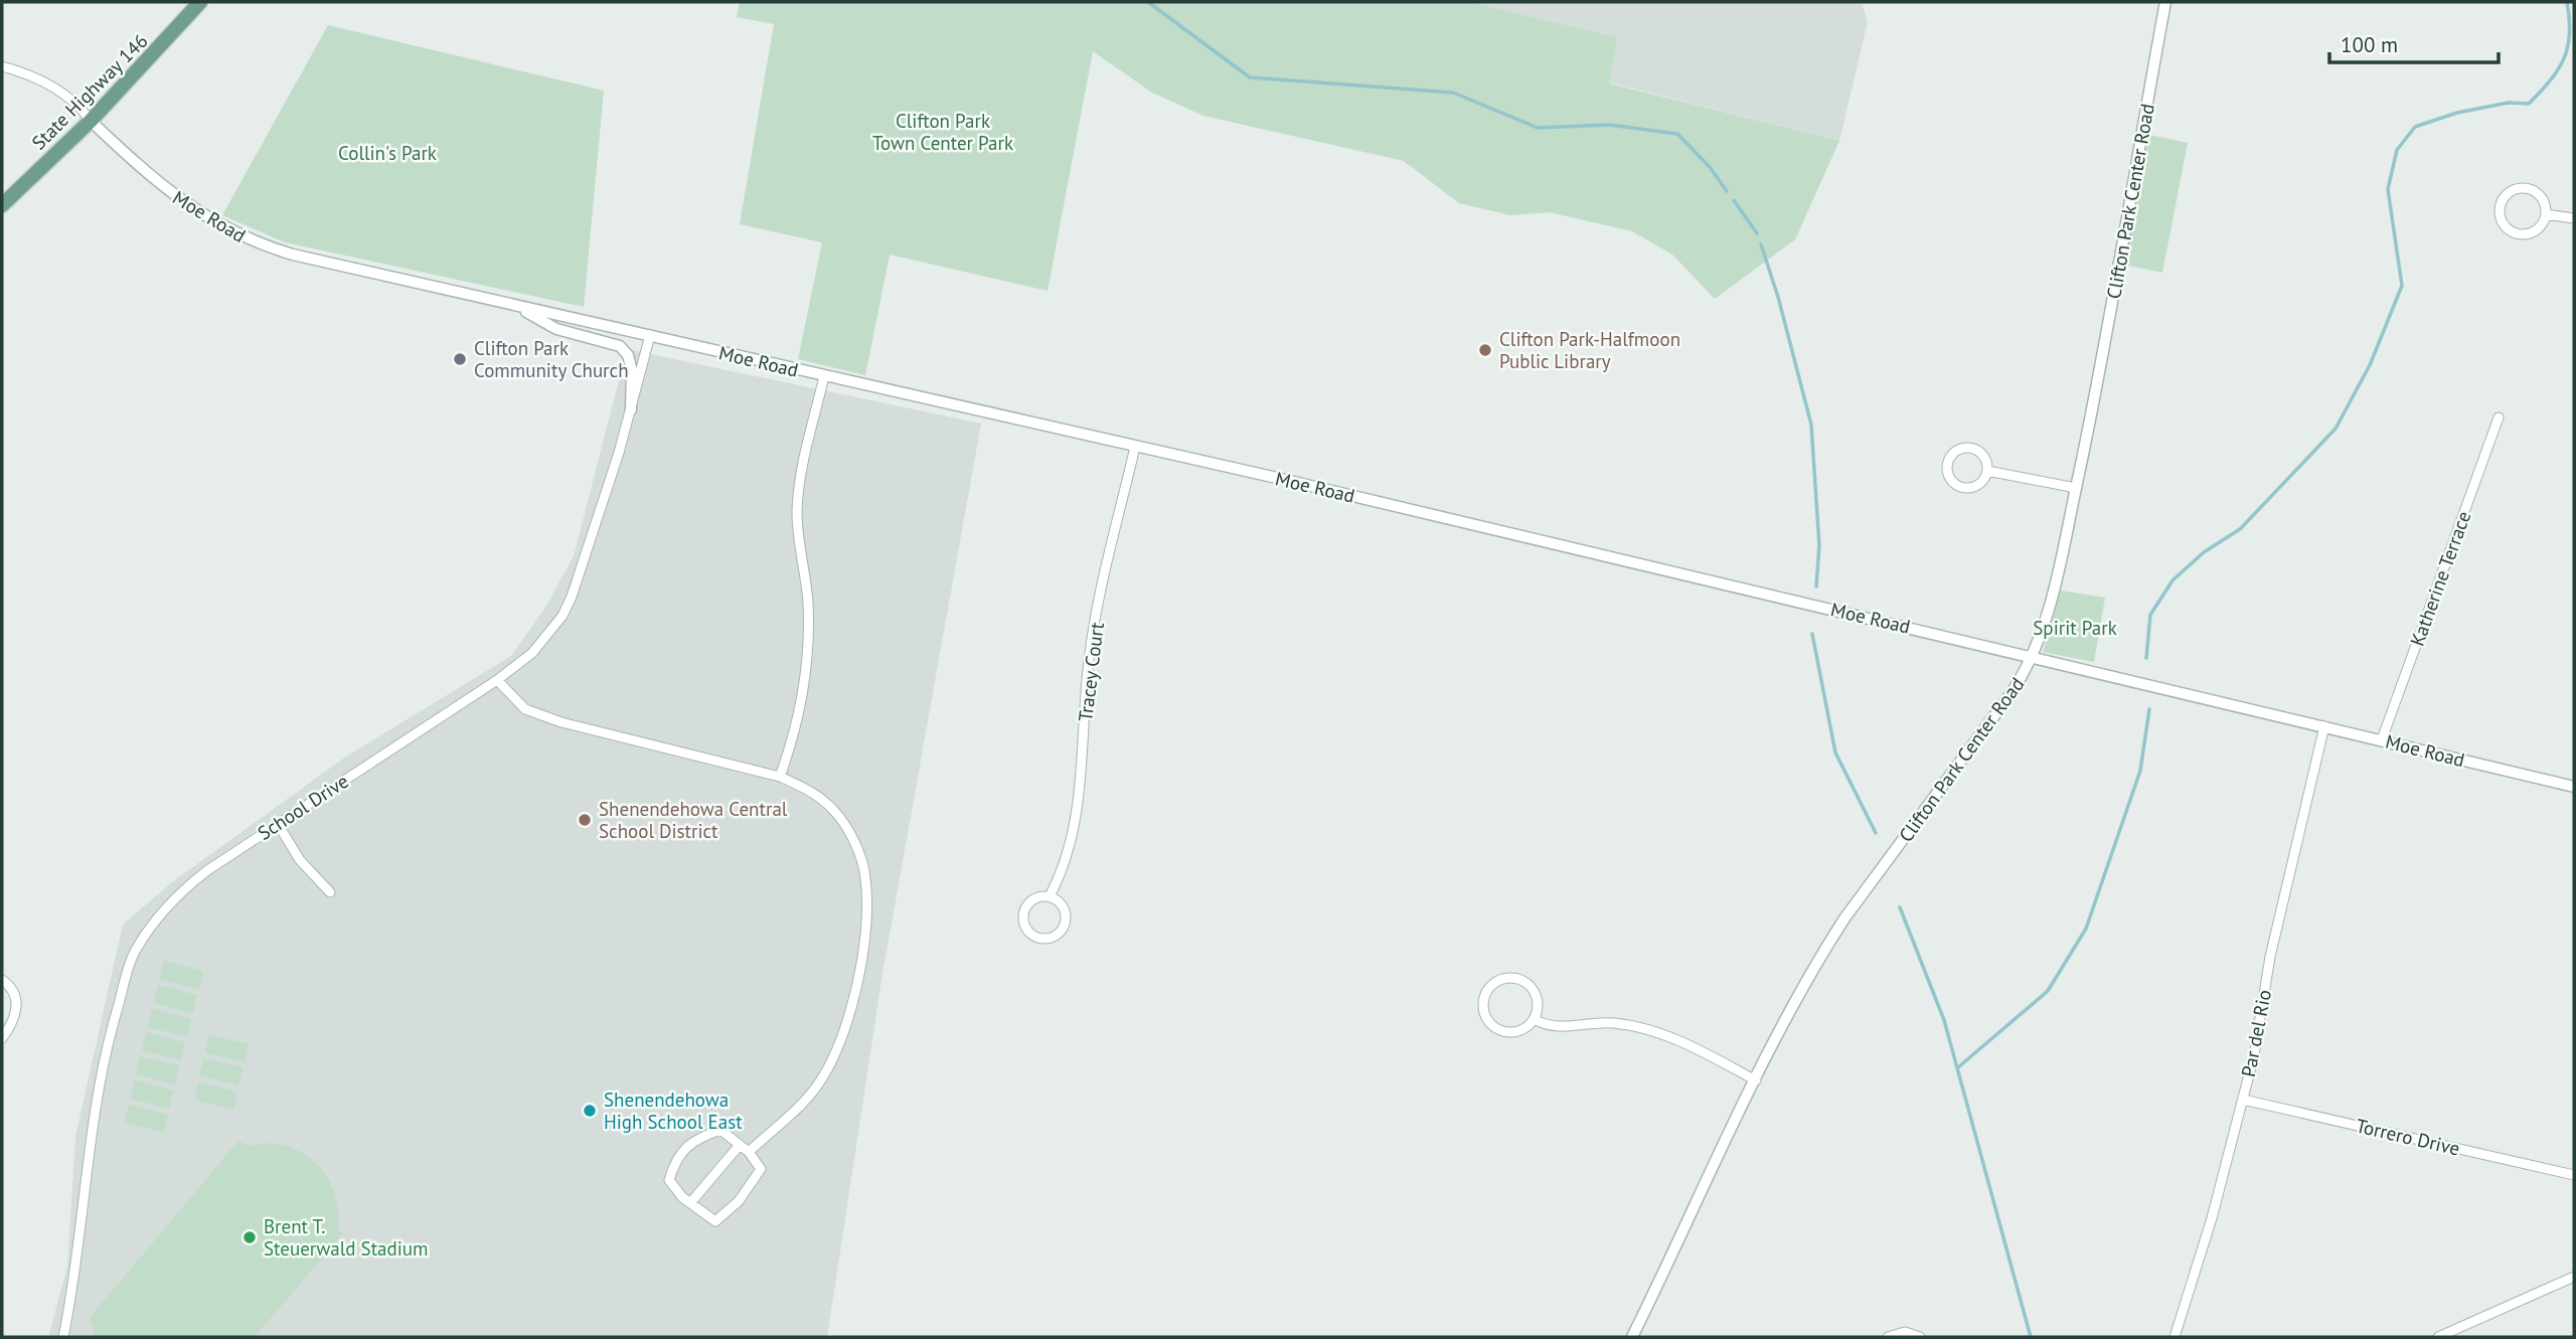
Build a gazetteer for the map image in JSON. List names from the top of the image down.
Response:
{
  "streets": {
    "main road": ["State Highway 146"],
    "street": [
      "Clifton Park Center Road",
      "Moe Road",
      "Katherine Terrace",
      "Tracey Court",
      "School Drive",
      "Par del Rio",
      "Torrero Drive"
    ]
  },
  "crossings": [
    ["State Highway 146", "Moe Road"],
    ["Clifton Park Center Road", "Moe Road"],
    ["Moe Road", "Katherine Terrace"],
    ["Moe Road", "Tracey Court"],
    ["Moe Road", "School Drive"],
    ["Moe Road", "Par del Rio"],
    ["Par del Rio", "Torrero Drive"]
  ],
  "parks": ["Clifton Park Town Center Park", "Collin's Park", "Spirit Park"],
  "places": [
    "Clifton Park-Halfmoon Public Library",
    "Clifton Park Community Church",
    "Shenendehowa Central School District",
    "Shenendehowa High School East",
    "Brent T. Steuerwald Stadium"
  ],
  "scale_bar": "100 m"
}
